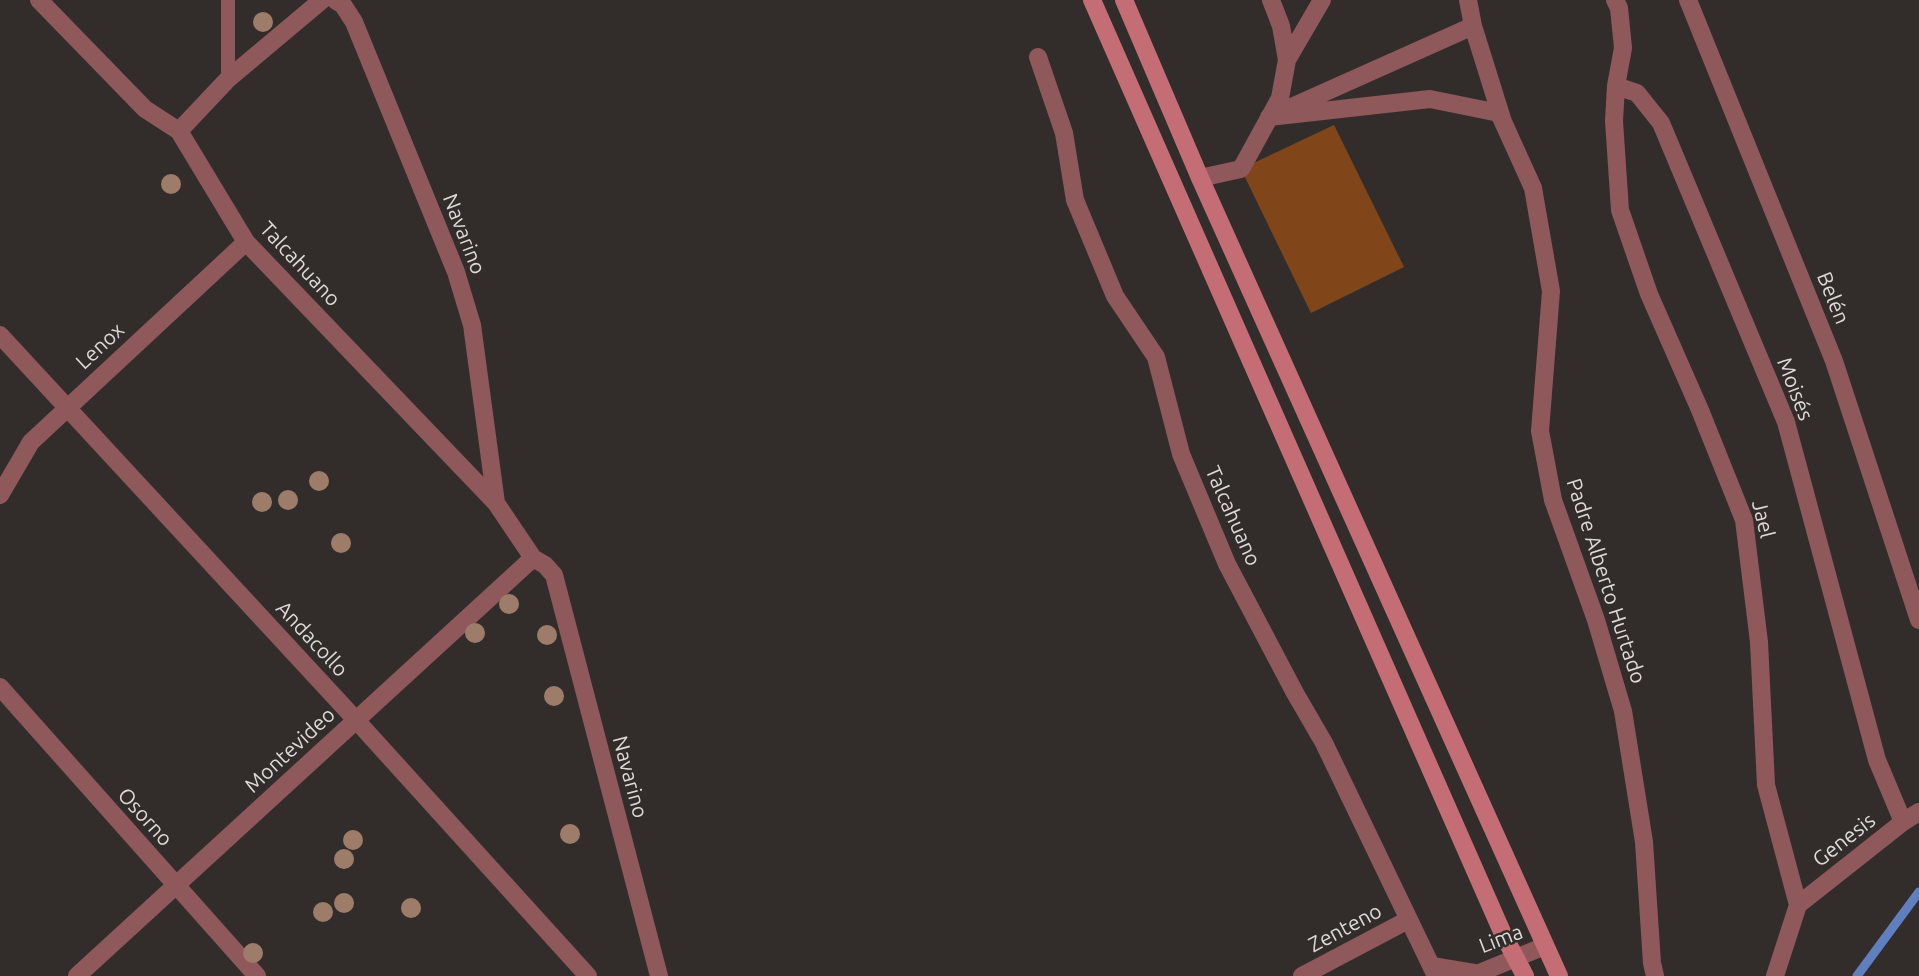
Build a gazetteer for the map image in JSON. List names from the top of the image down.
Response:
{
  "streets": {
    "street": [
      "Navarino",
      "Talcahuano",
      "Belén",
      "Lenox",
      "Moisés",
      "Jael",
      "Padre Alberto Hurtado",
      "Andacollo",
      "Montevideo",
      "Osorno",
      "Genesis",
      "Zenteno",
      "Lima"
    ]
  },
  "crossings": [
    ["Navarino", "Talcahuano"],
    ["Navarino", "Montevideo"],
    ["Talcahuano", "Lenox"],
    ["Talcahuano", "Montevideo"],
    ["Talcahuano", "Zenteno"],
    ["Talcahuano", "Lima"],
    ["Lenox", "Andacollo"],
    ["Moisés", "Jael"],
    ["Moisés", "Genesis"],
    ["Jael", "Genesis"],
    ["Andacollo", "Montevideo"],
    ["Montevideo", "Osorno"]
  ]
}
